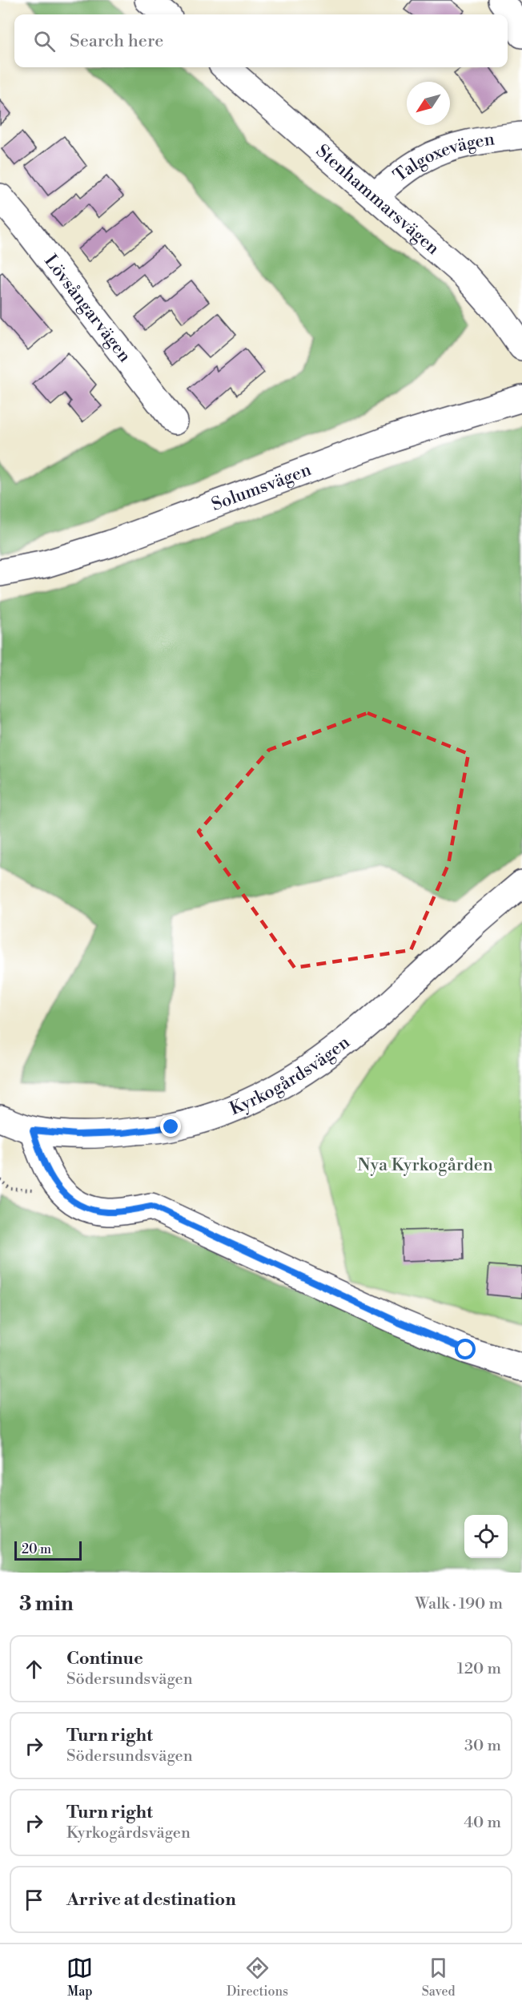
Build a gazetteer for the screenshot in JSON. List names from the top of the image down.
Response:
{
  "streets": {
    "street": [
      "Talgoxevägen",
      "Stenhammarsvägen",
      "Lövsångarvägen",
      "Solumsvägen",
      "Kyrkogårdsvägen"
    ]
  },
  "crossings": [
    ["Talgoxevägen", "Stenhammarsvägen"]
  ],
  "parks": ["Nya Kyrkogården"],
  "scale_bar": "20 m",
  "north": "bottom left",
  "page": {
    "search": "Search here",
    "scale": "20 m",
    "heading": ["3 min", "Walk · 190 m"],
    "list": [
      ["Continue", "Södersundsvägen", "120 m"],
      ["Turn right", "Södersundsvägen", "30 m"],
      ["Turn right", "Kyrkogårdsvägen", "40 m"],
      "Arrive at destination"
    ],
    "nav": ["Map", "Directions", "Saved"]
  }
}
